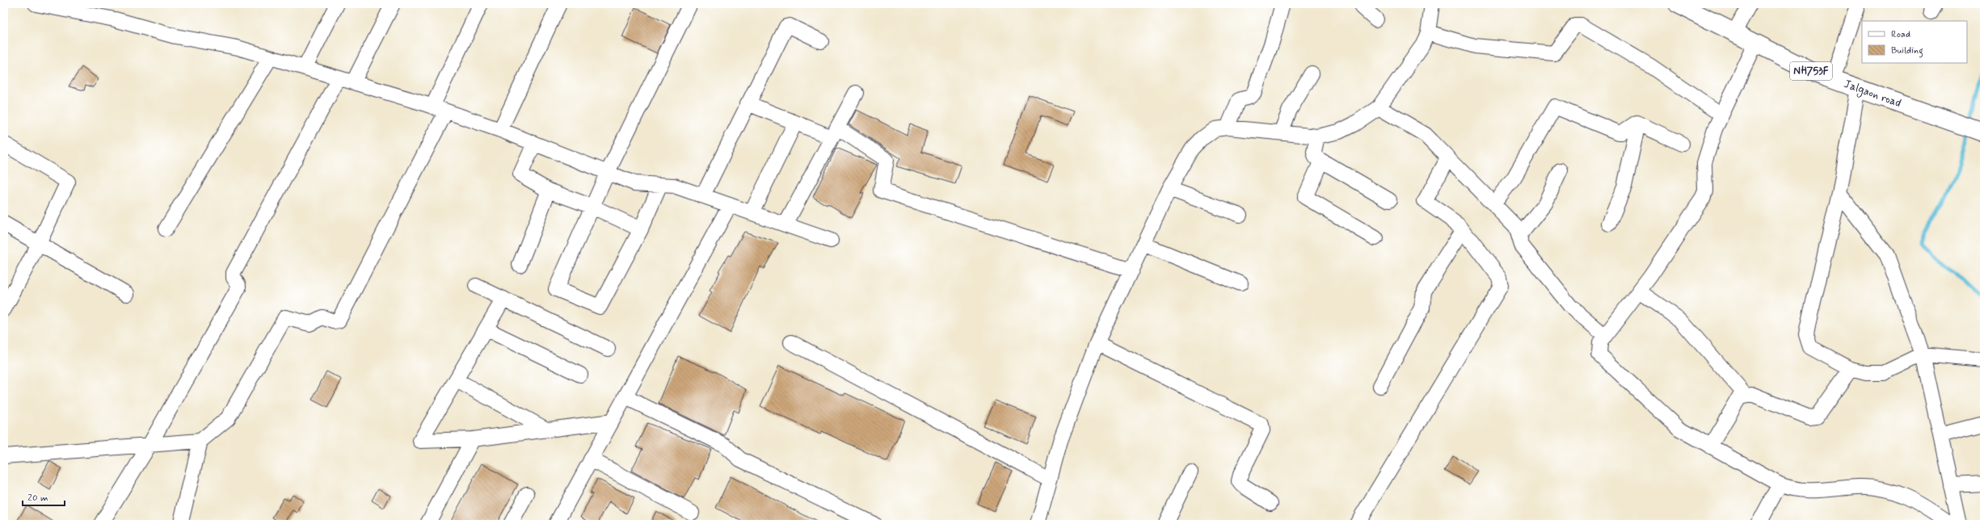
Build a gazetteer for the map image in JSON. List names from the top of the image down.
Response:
{
  "streets": {
    "highway": ["NH753F", "Jalgaon road"]
  },
  "legend": ["Road", "Building"],
  "scale_bar": "20 m"
}
